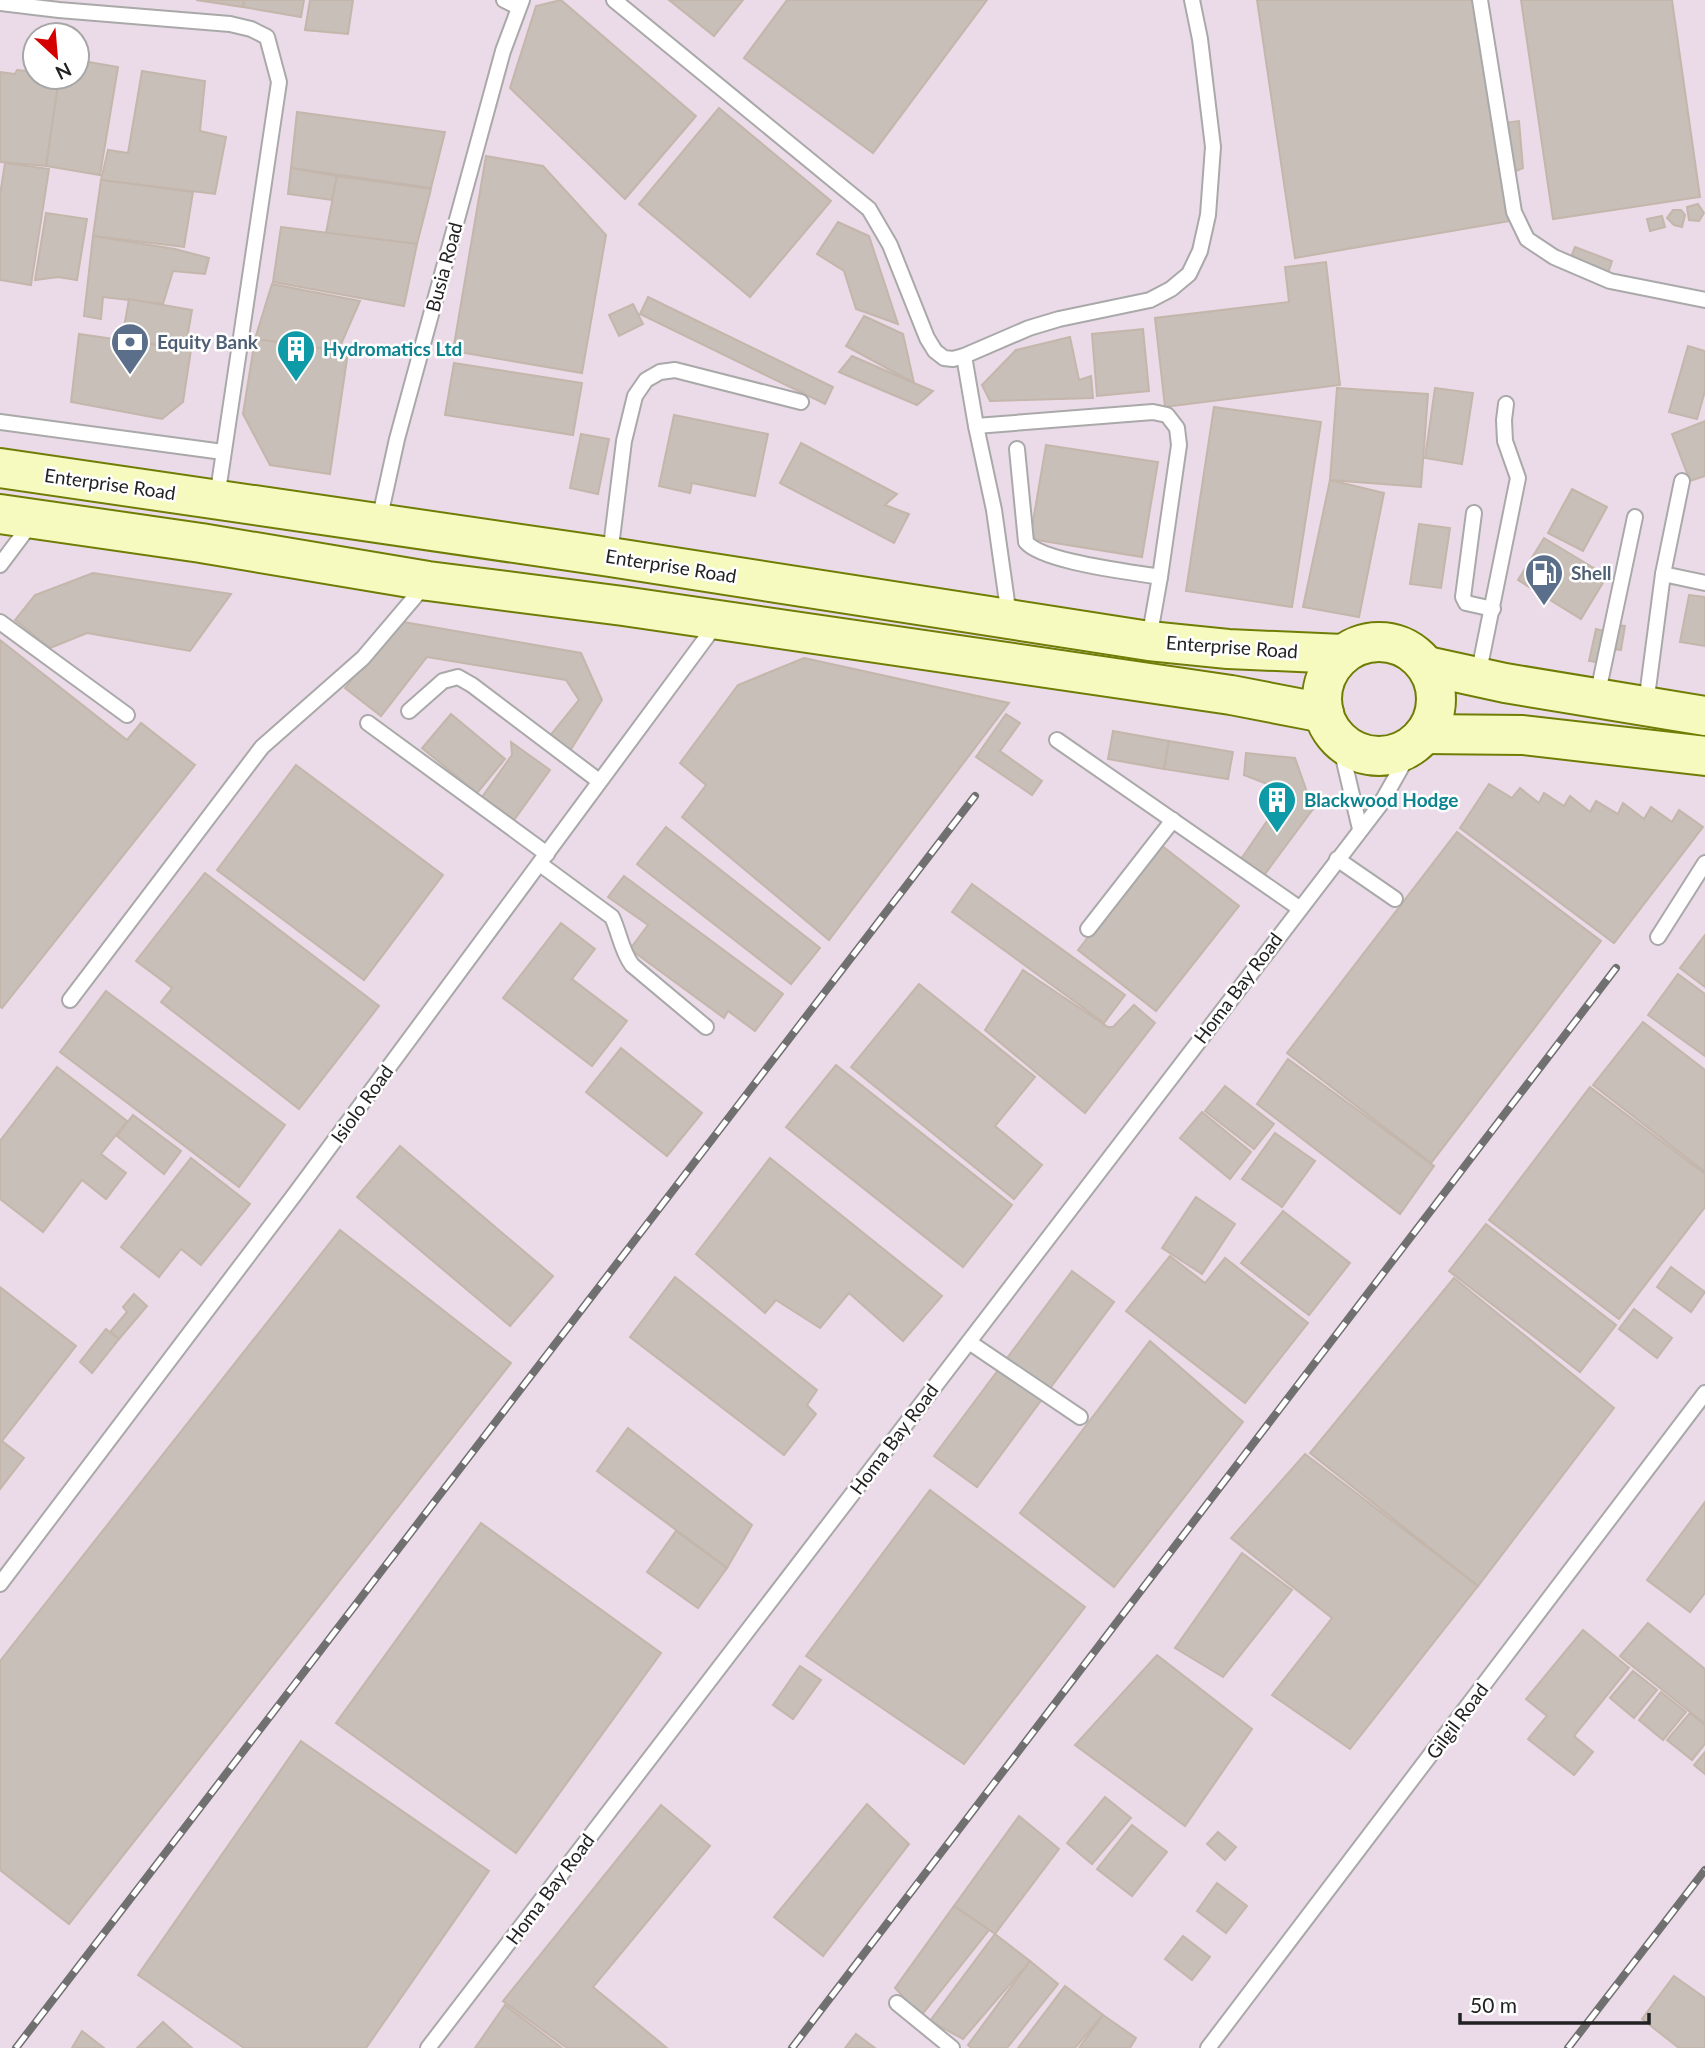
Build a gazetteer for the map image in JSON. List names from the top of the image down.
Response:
{
  "streets": {
    "main road": ["Enterprise Road"],
    "lane": [
      "Busia Road",
      "Homa Bay Road",
      "Isiolo Road",
      "Gilgil Road"
    ]
  },
  "crossings": [
    ["Busia Road", "Enterprise Road"],
    ["Enterprise Road", "Homa Bay Road"]
  ],
  "places": {
    "bank": ["Equity Bank"],
    "building": ["Hydromatics Ltd", "Blackwood Hodge"],
    "fuel station": ["Shell"]
  },
  "scale_bar": "50 m",
  "north": "bottom right"
}
